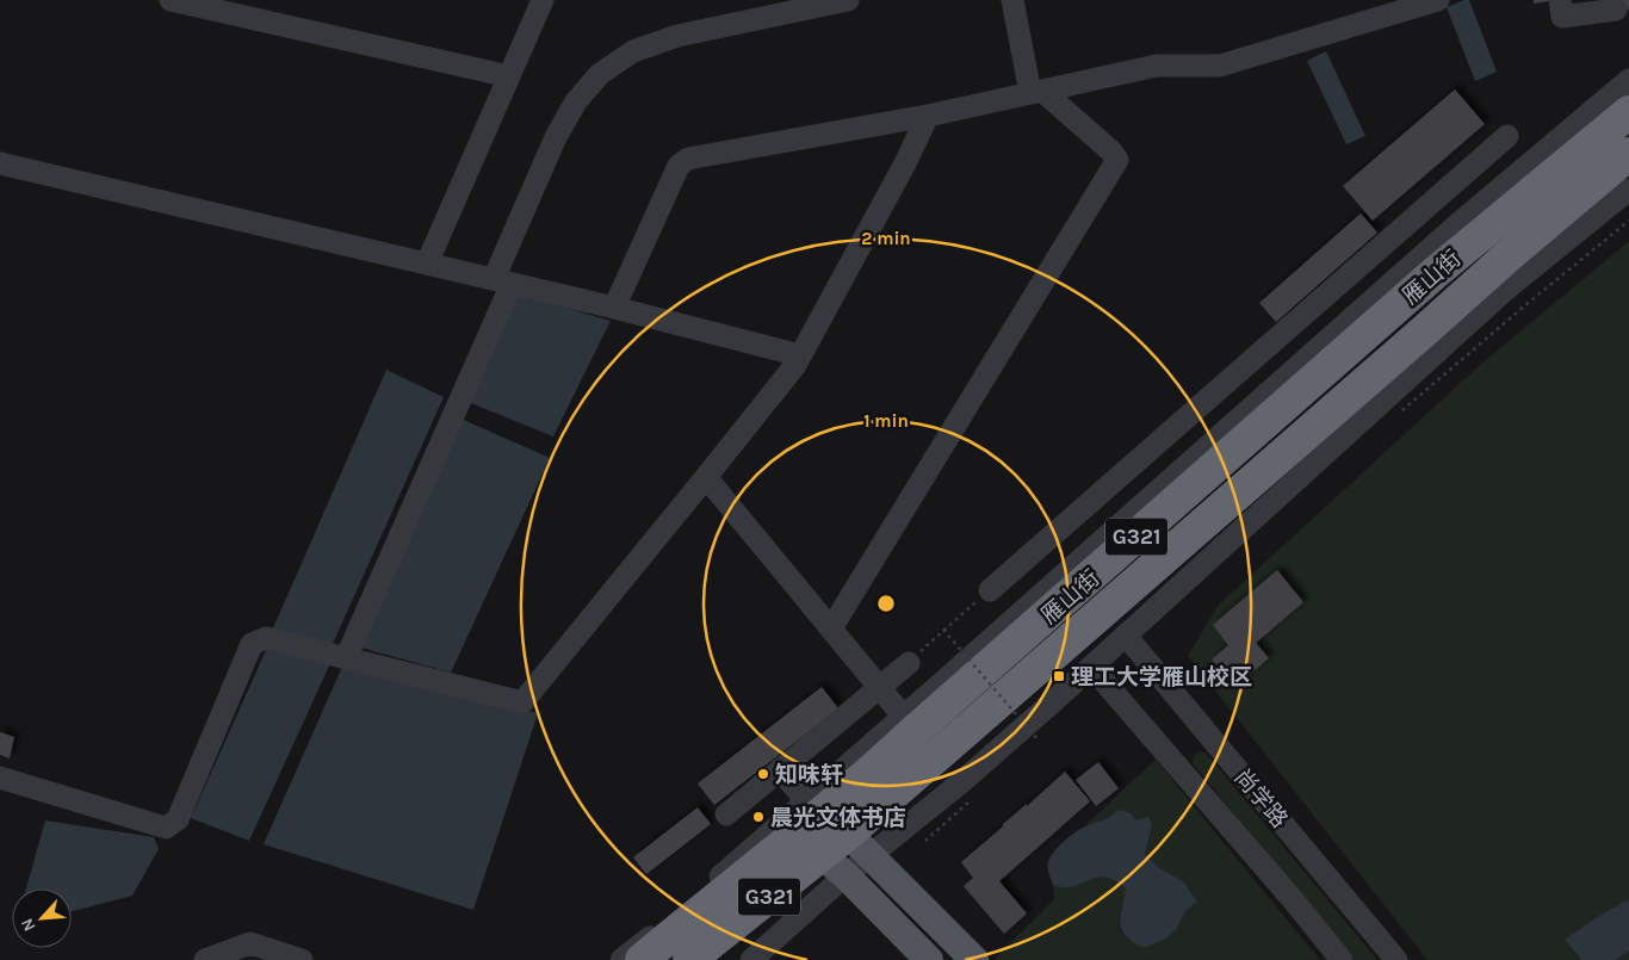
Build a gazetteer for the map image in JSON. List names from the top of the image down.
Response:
{
  "streets": {
    "highway": ["雁山街", "G321"],
    "street": ["尚学路"]
  },
  "places": {
    "transit": ["理工大学雁山校区"],
    "other": ["知味轩", "晨光文体书店"]
  },
  "north": "bottom left",
  "rings": ["2 min", "1 min"]
}
